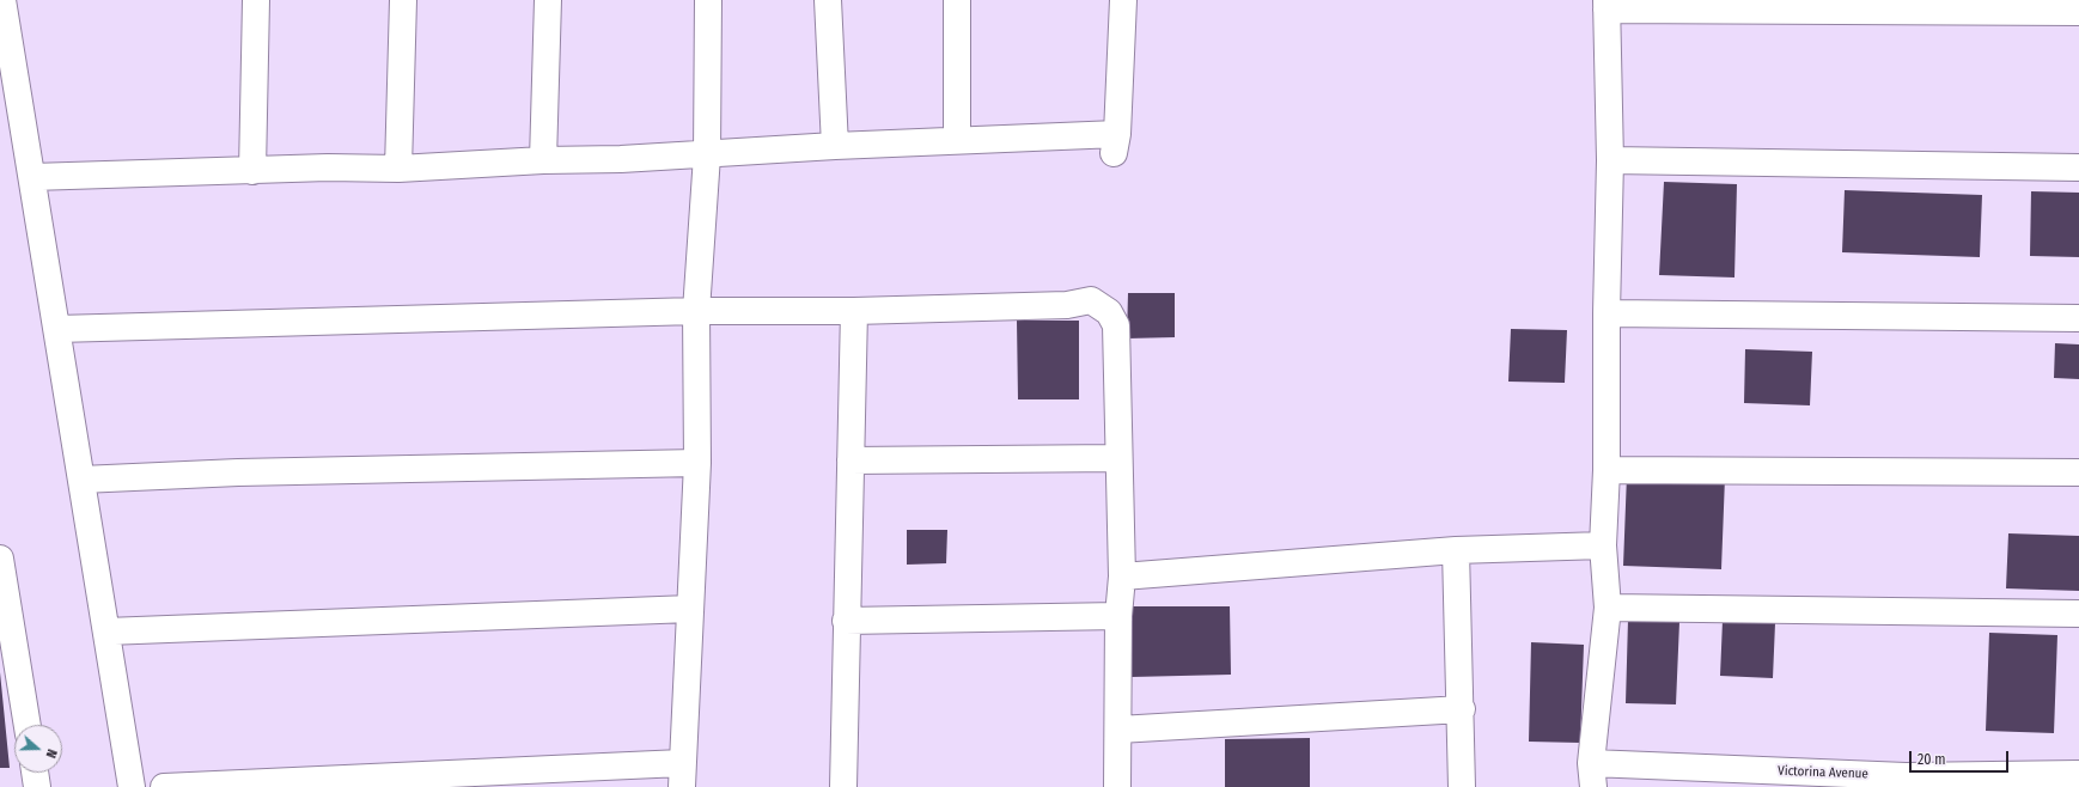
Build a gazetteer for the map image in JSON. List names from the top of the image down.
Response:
{
  "streets": {
    "street": ["Victorina Avenue"]
  },
  "scale_bar": "20 m",
  "north": "right"
}
